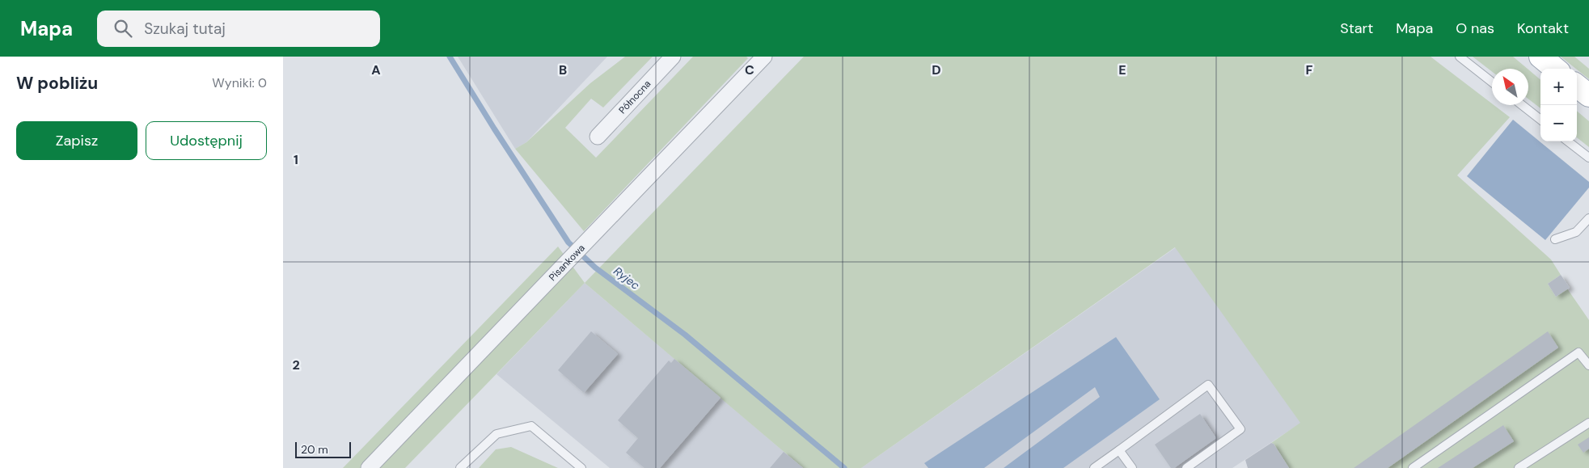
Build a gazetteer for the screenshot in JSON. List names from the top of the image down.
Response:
{
  "streets": {
    "street": ["Północna", "Pisankowa"]
  },
  "water": ["Ryjec"],
  "scale_bar": "20 m",
  "north": "top left",
  "page": {
    "header": "Mapa",
    "search": "Szukaj tutaj",
    "nav": [
      "Start",
      "Mapa",
      "O nas",
      "Kontakt"
    ],
    "heading": ["W pobliżu", "Wyniki: 0"],
    "map_buttons": ["+", "−"],
    "buttons": ["Zapisz", "Udostępnij"],
    "scale": "20 m"
  },
  "grid": {
    "columns": [
      "A",
      "B",
      "C",
      "D",
      "E",
      "F"
    ],
    "rows": ["1", "2"]
  }
}
